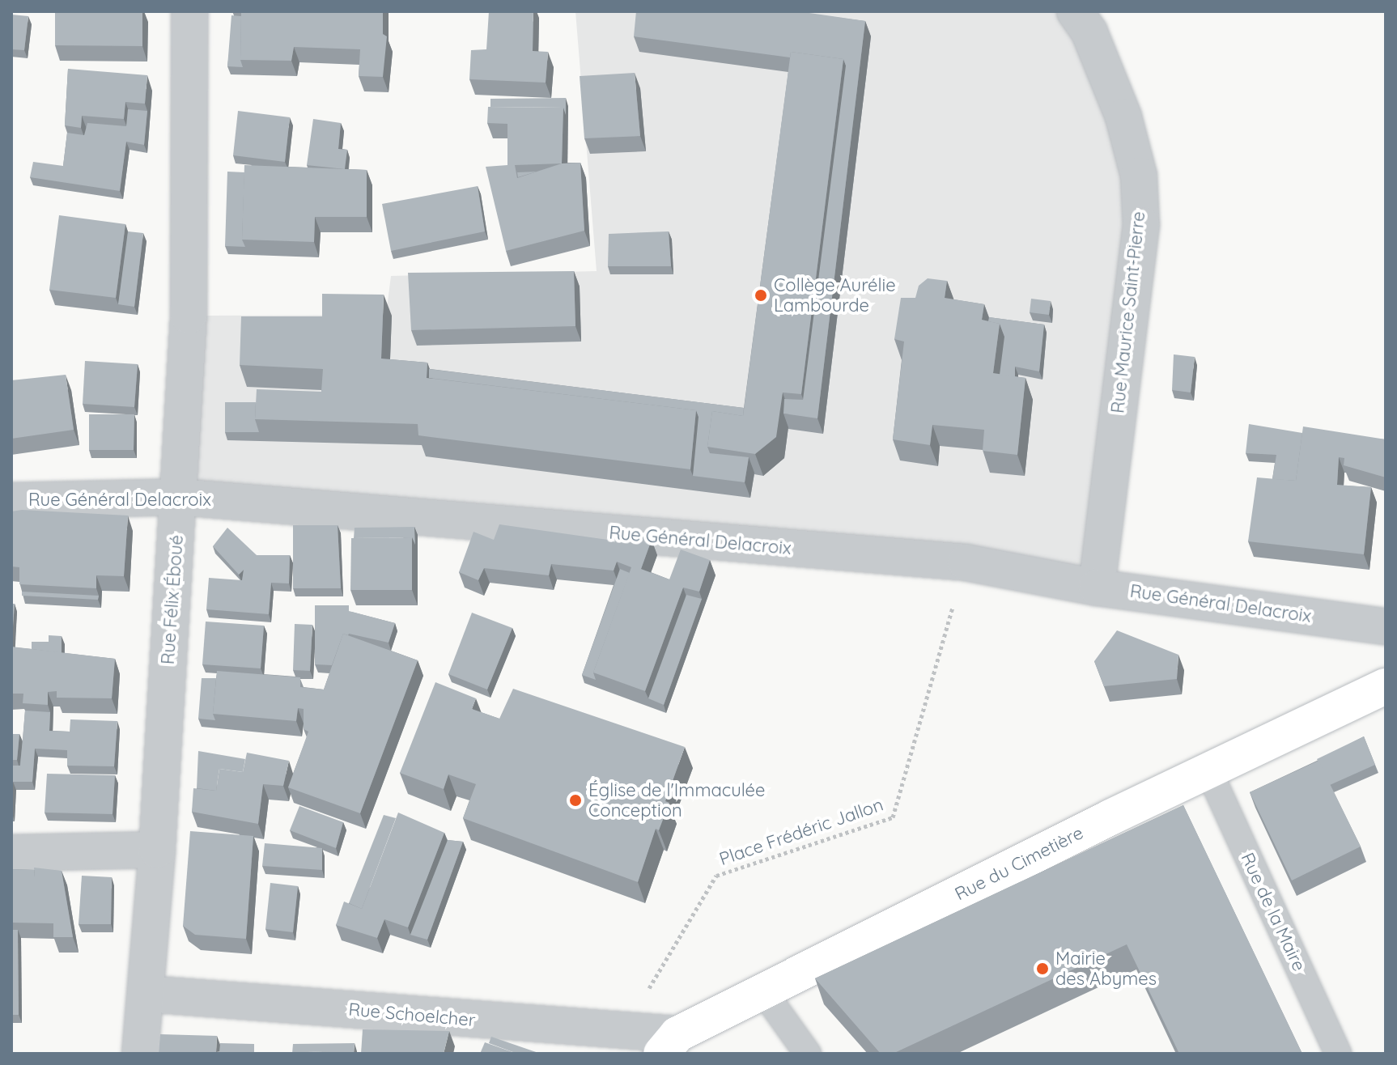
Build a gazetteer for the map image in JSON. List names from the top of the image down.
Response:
{
  "streets": {
    "main road": ["Rue du Cimetière"],
    "street": [
      "Rue Maurice Saint-Pierre",
      "Rue Général Delacroix",
      "Rue Félix Éboué",
      "Rue Schoelcher"
    ],
    "lane": ["Rue de la Maire"],
    "path": ["Place Frédéric Jallon"]
  },
  "crossings": [
    ["Rue Maurice Saint-Pierre", "Rue Général Delacroix"],
    ["Rue Général Delacroix", "Rue Félix Éboué"],
    ["Rue Général Delacroix", "Place Frédéric Jallon"],
    ["Rue Félix Éboué", "Rue Schoelcher"],
    ["Place Frédéric Jallon", "Rue Schoelcher"],
    ["Rue du Cimetière", "Rue de la Maire"],
    ["Rue du Cimetière", "Rue Schoelcher"]
  ],
  "places": ["Collège Aurélie Lambourde", "Église de l'Immaculée Conception", "Mairie des Abymes"]
}
